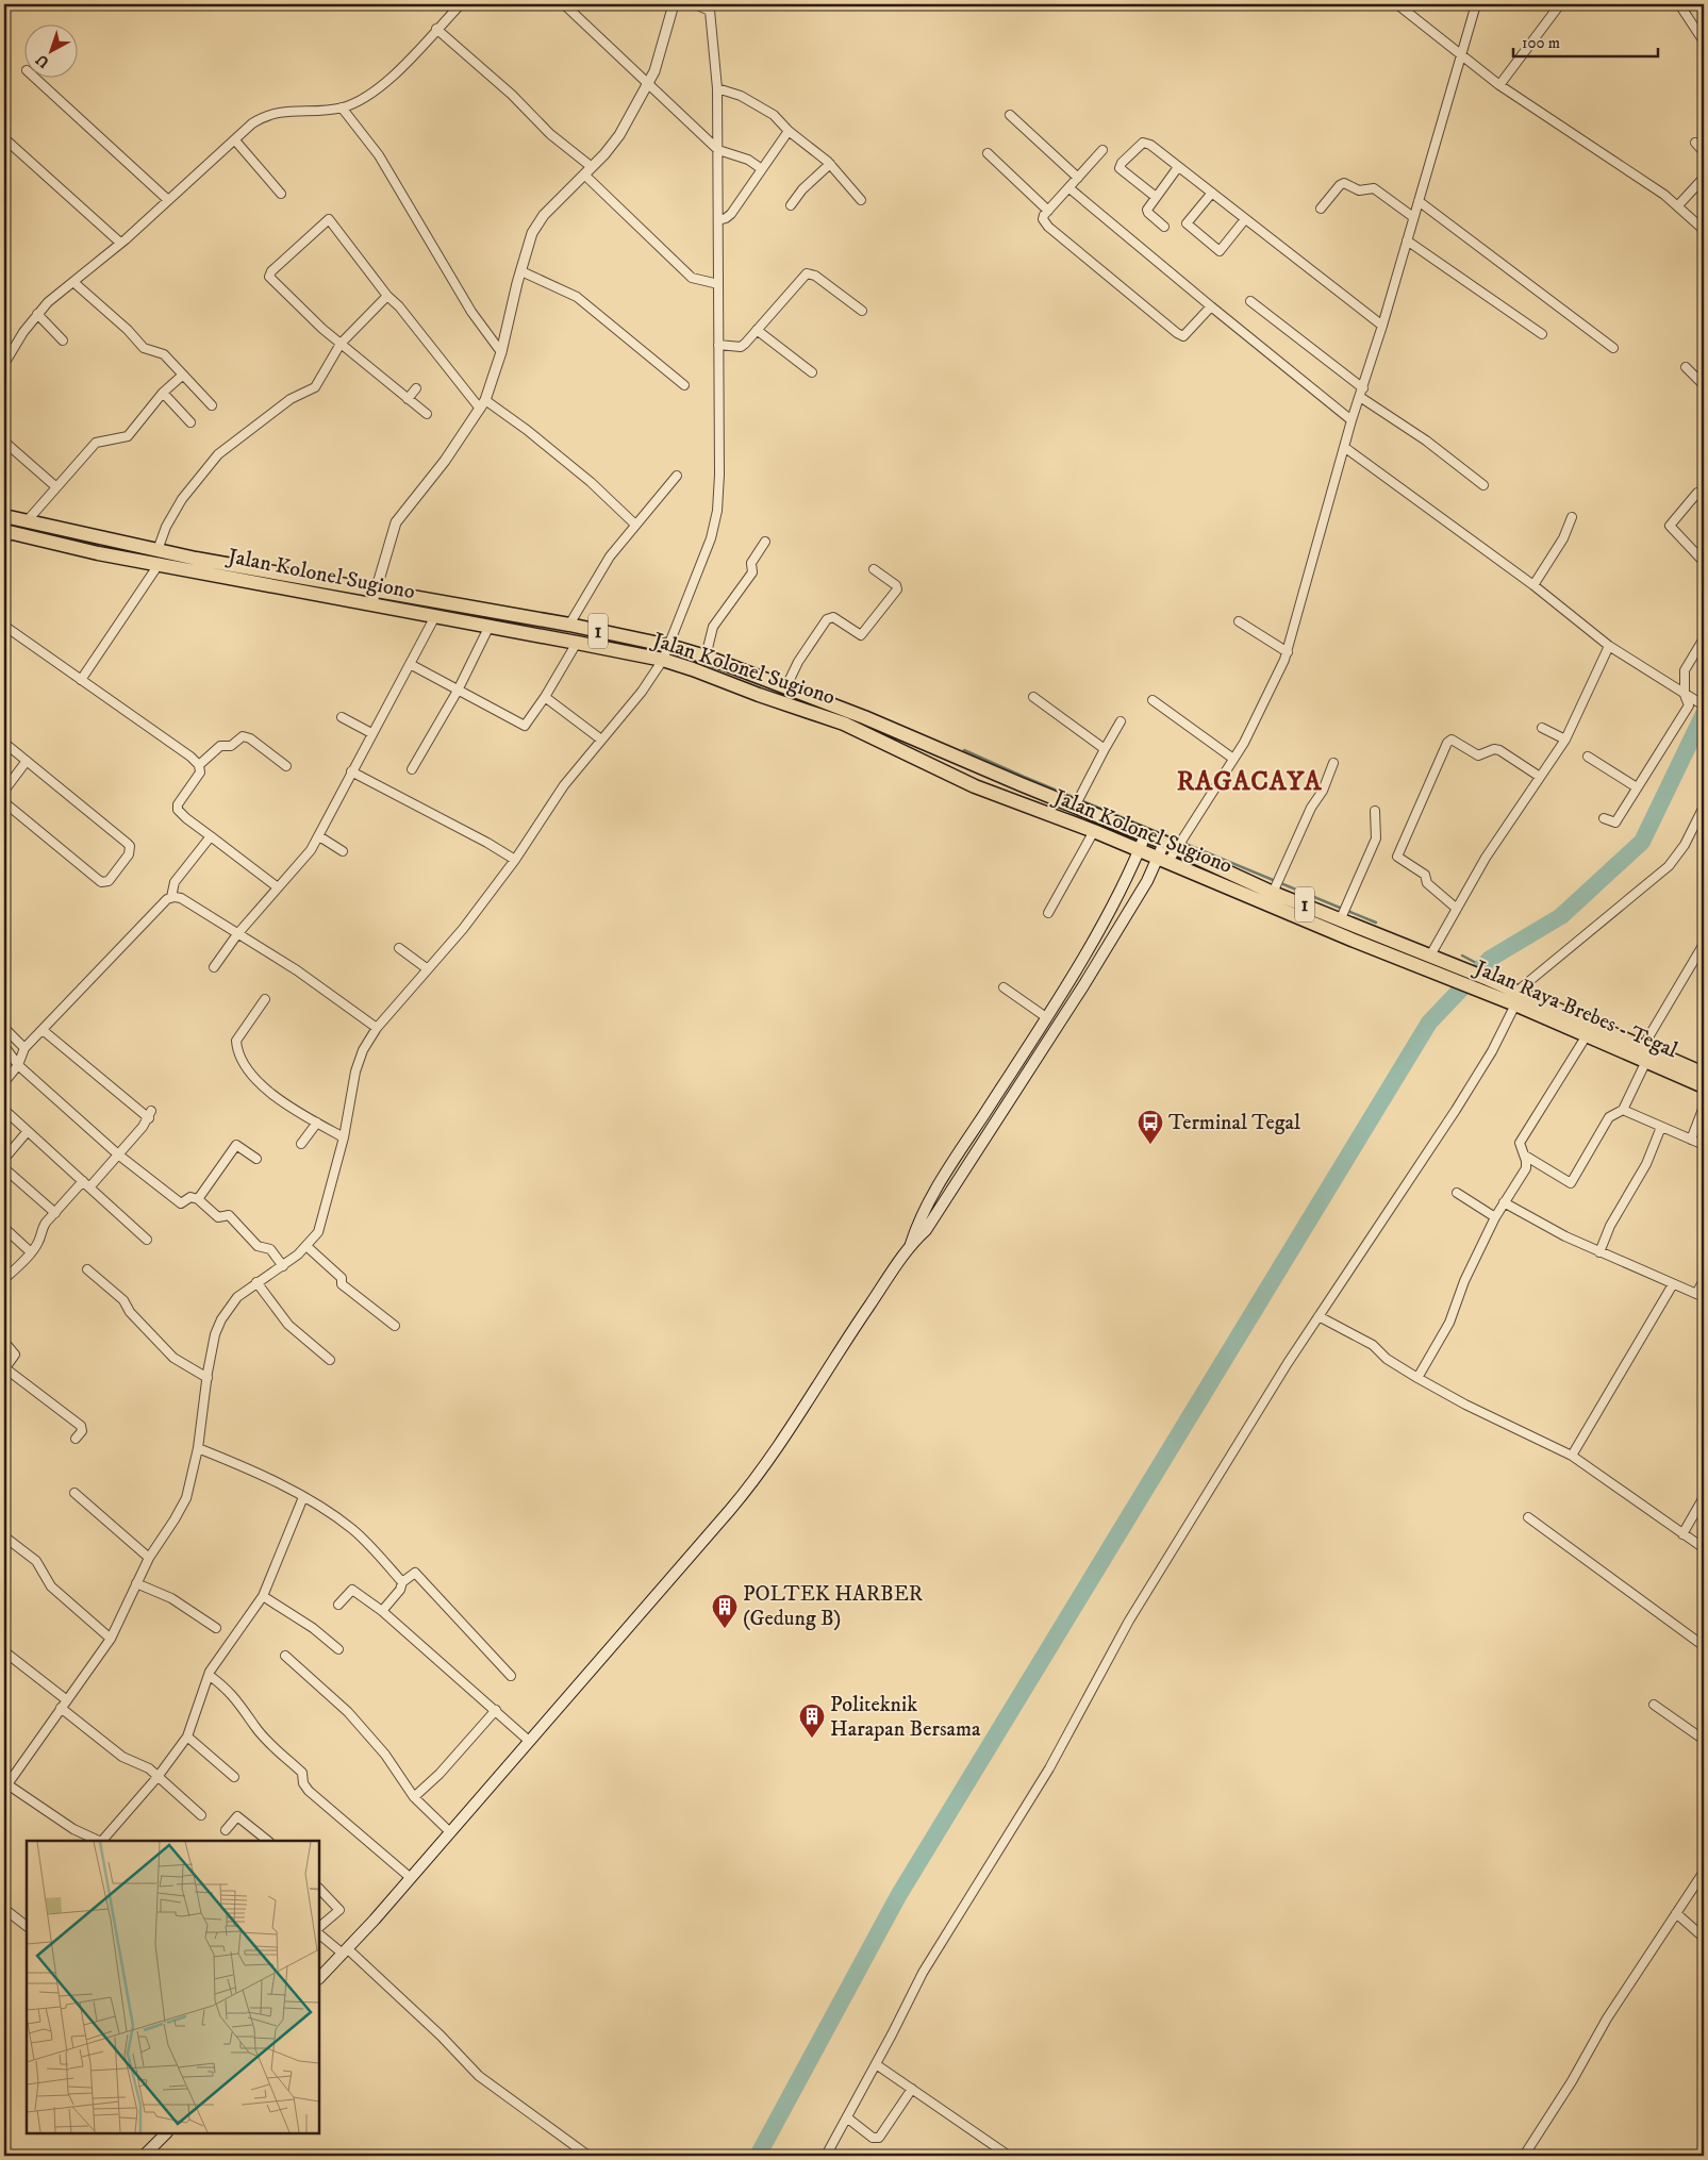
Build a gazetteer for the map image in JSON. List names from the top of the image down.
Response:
{
  "streets": {
    "highway": ["Jalan Kolonel Sugiono", "1", "Jalan Raya Brebes - Tegal"]
  },
  "crossings": [
    ["Jalan Kolonel Sugiono", "1"],
    ["Jalan Kolonel Sugiono", "Jalan Raya Brebes - Tegal"]
  ],
  "districts": ["RAGACAYA"],
  "places": {
    "bus stop": ["Terminal Tegal"],
    "building": ["POLTEK HARBER (Gedung B)", "Politeknik Harapan Bersama"]
  },
  "scale_bar": "100 m",
  "north": "bottom left"
}
